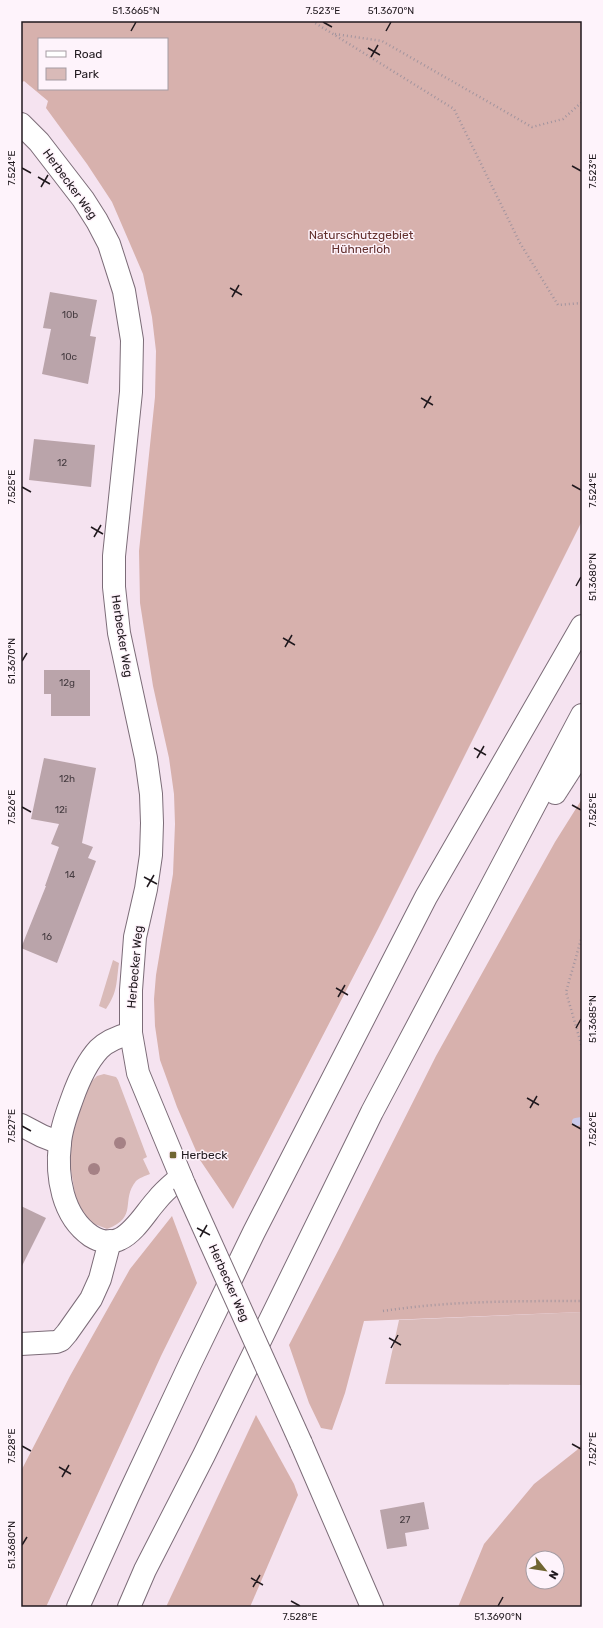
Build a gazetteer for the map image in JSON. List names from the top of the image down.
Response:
{
  "streets": {
    "main road": ["Herbecker Weg"]
  },
  "parks": ["Naturschutzgebiet Hühnerloh"],
  "places": {
    "transit": ["Herbeck"]
  },
  "house_numbers": [
    "10b",
    "10c",
    "12",
    "12g",
    "12h",
    "12i",
    "14",
    "16",
    "27"
  ],
  "legend": ["Road", "Park"],
  "north": "bottom right",
  "coordinates": [
    "51.3665°N",
    "7.523°E",
    "51.3670°N",
    "7.524°E",
    "7.525°E",
    "51.3680°N",
    "7.526°E",
    "51.3685°N",
    "7.527°E",
    "7.528°E",
    "51.3690°N"
  ]
}
